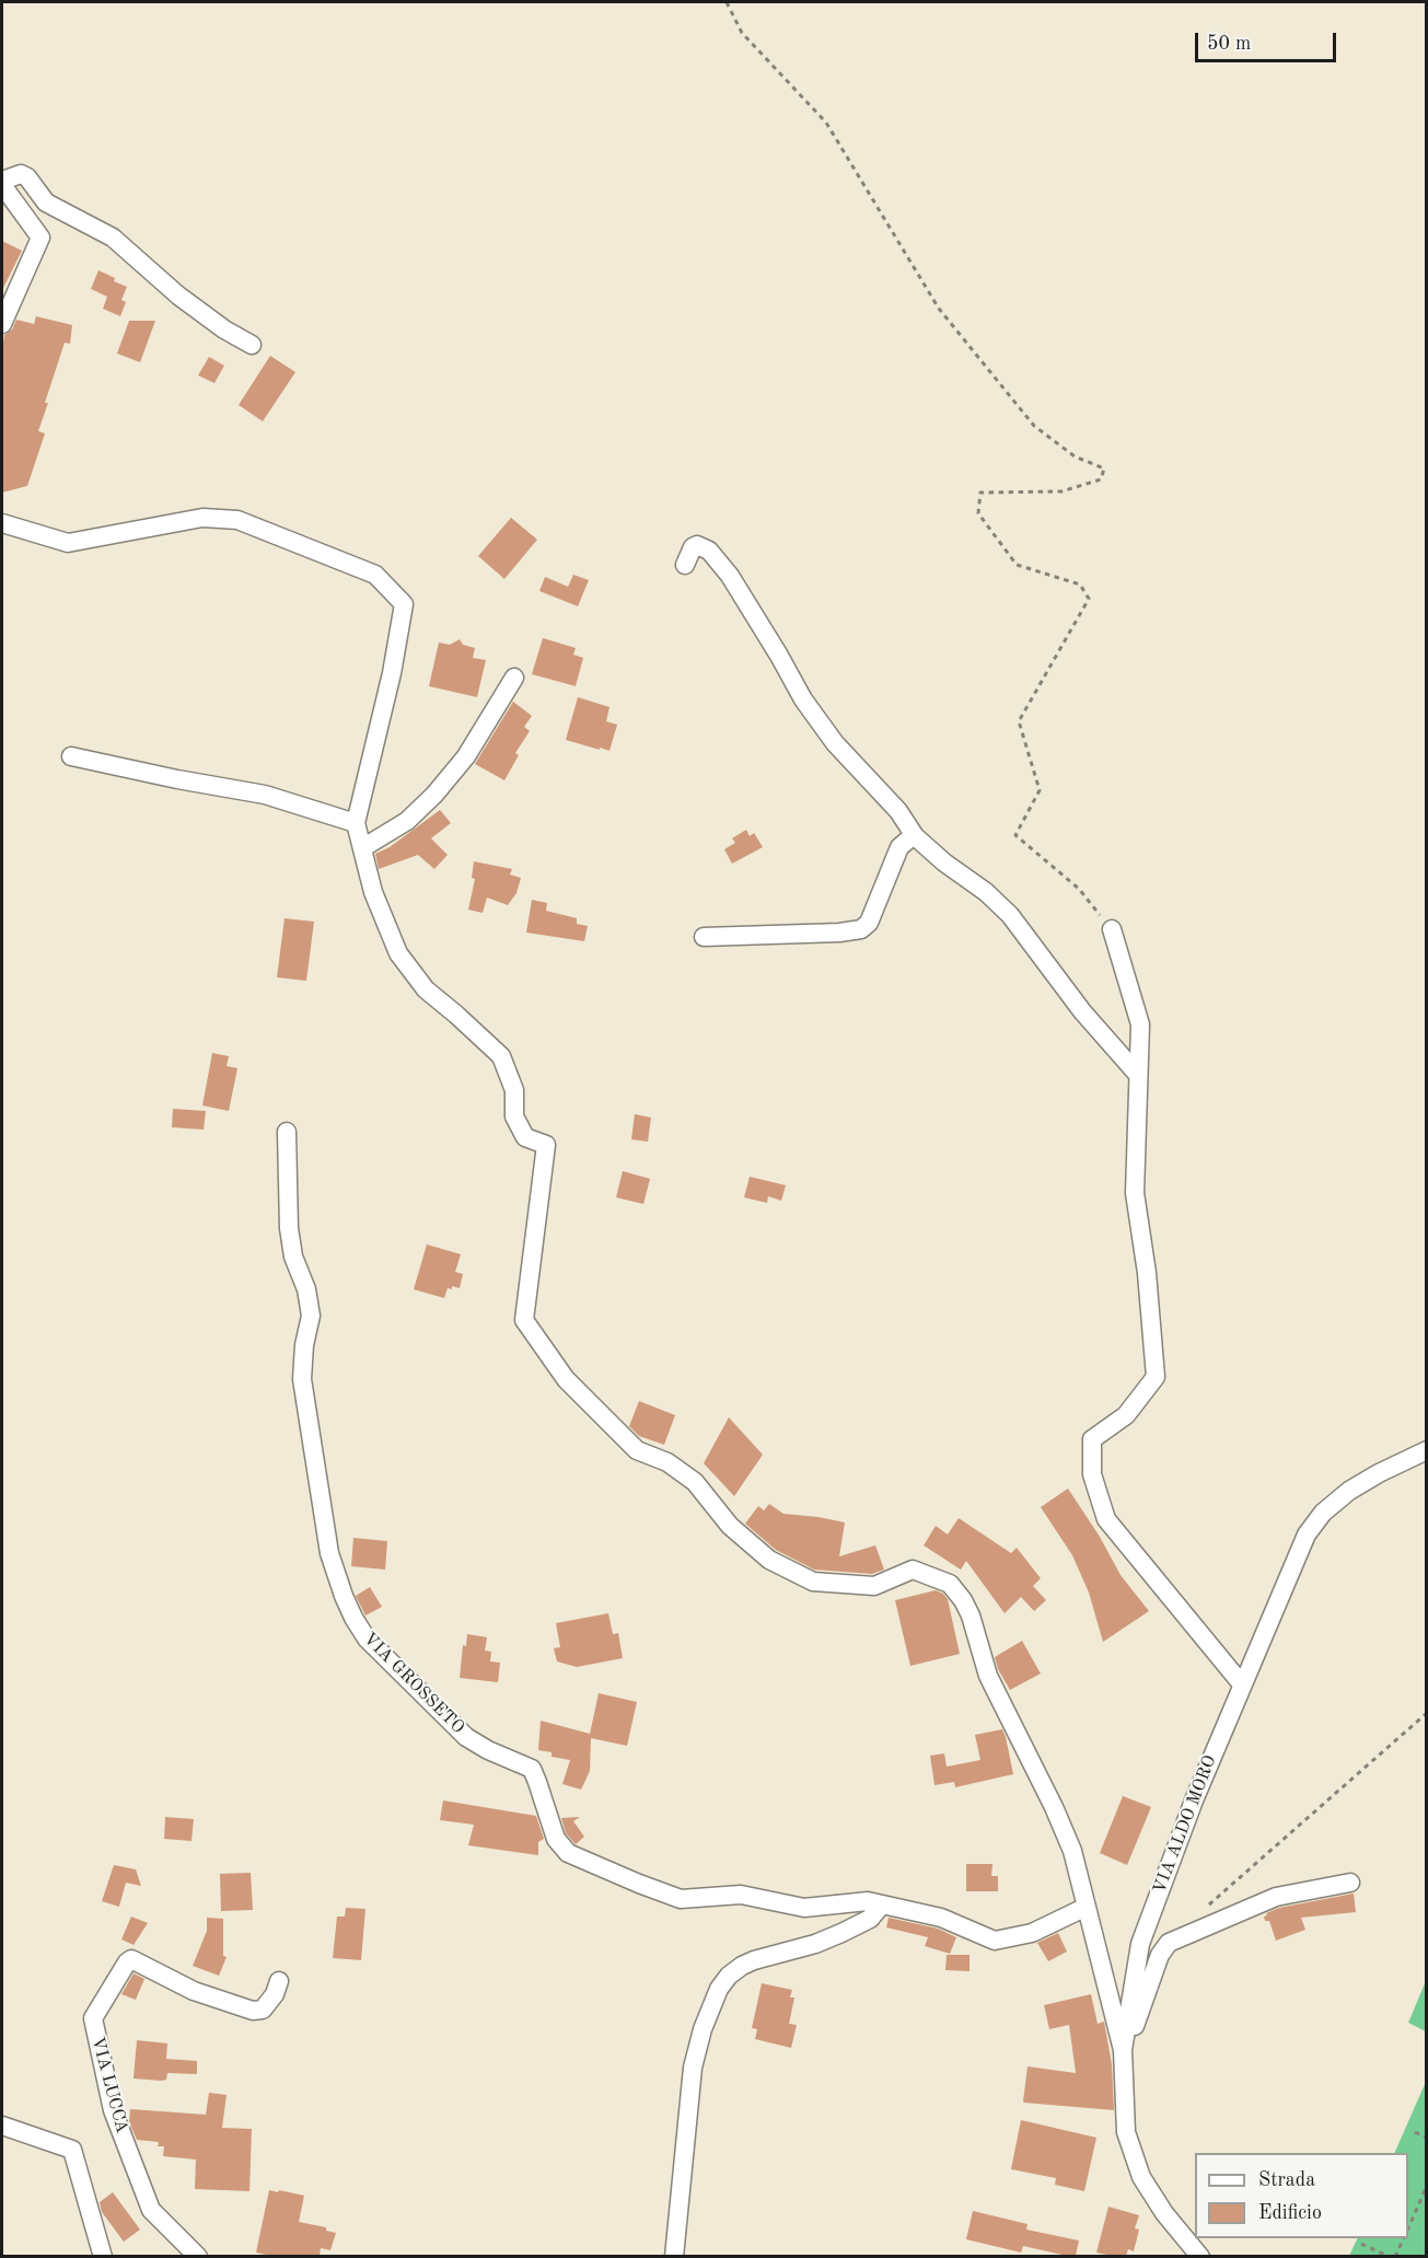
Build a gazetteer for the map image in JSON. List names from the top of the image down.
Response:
{
  "streets": {
    "street": ["VIA GROSSETO", "VIA ALDO MORO", "VIA LUCCA"]
  },
  "legend": ["Strada", "Edificio"],
  "scale_bar": "50 m"
}
